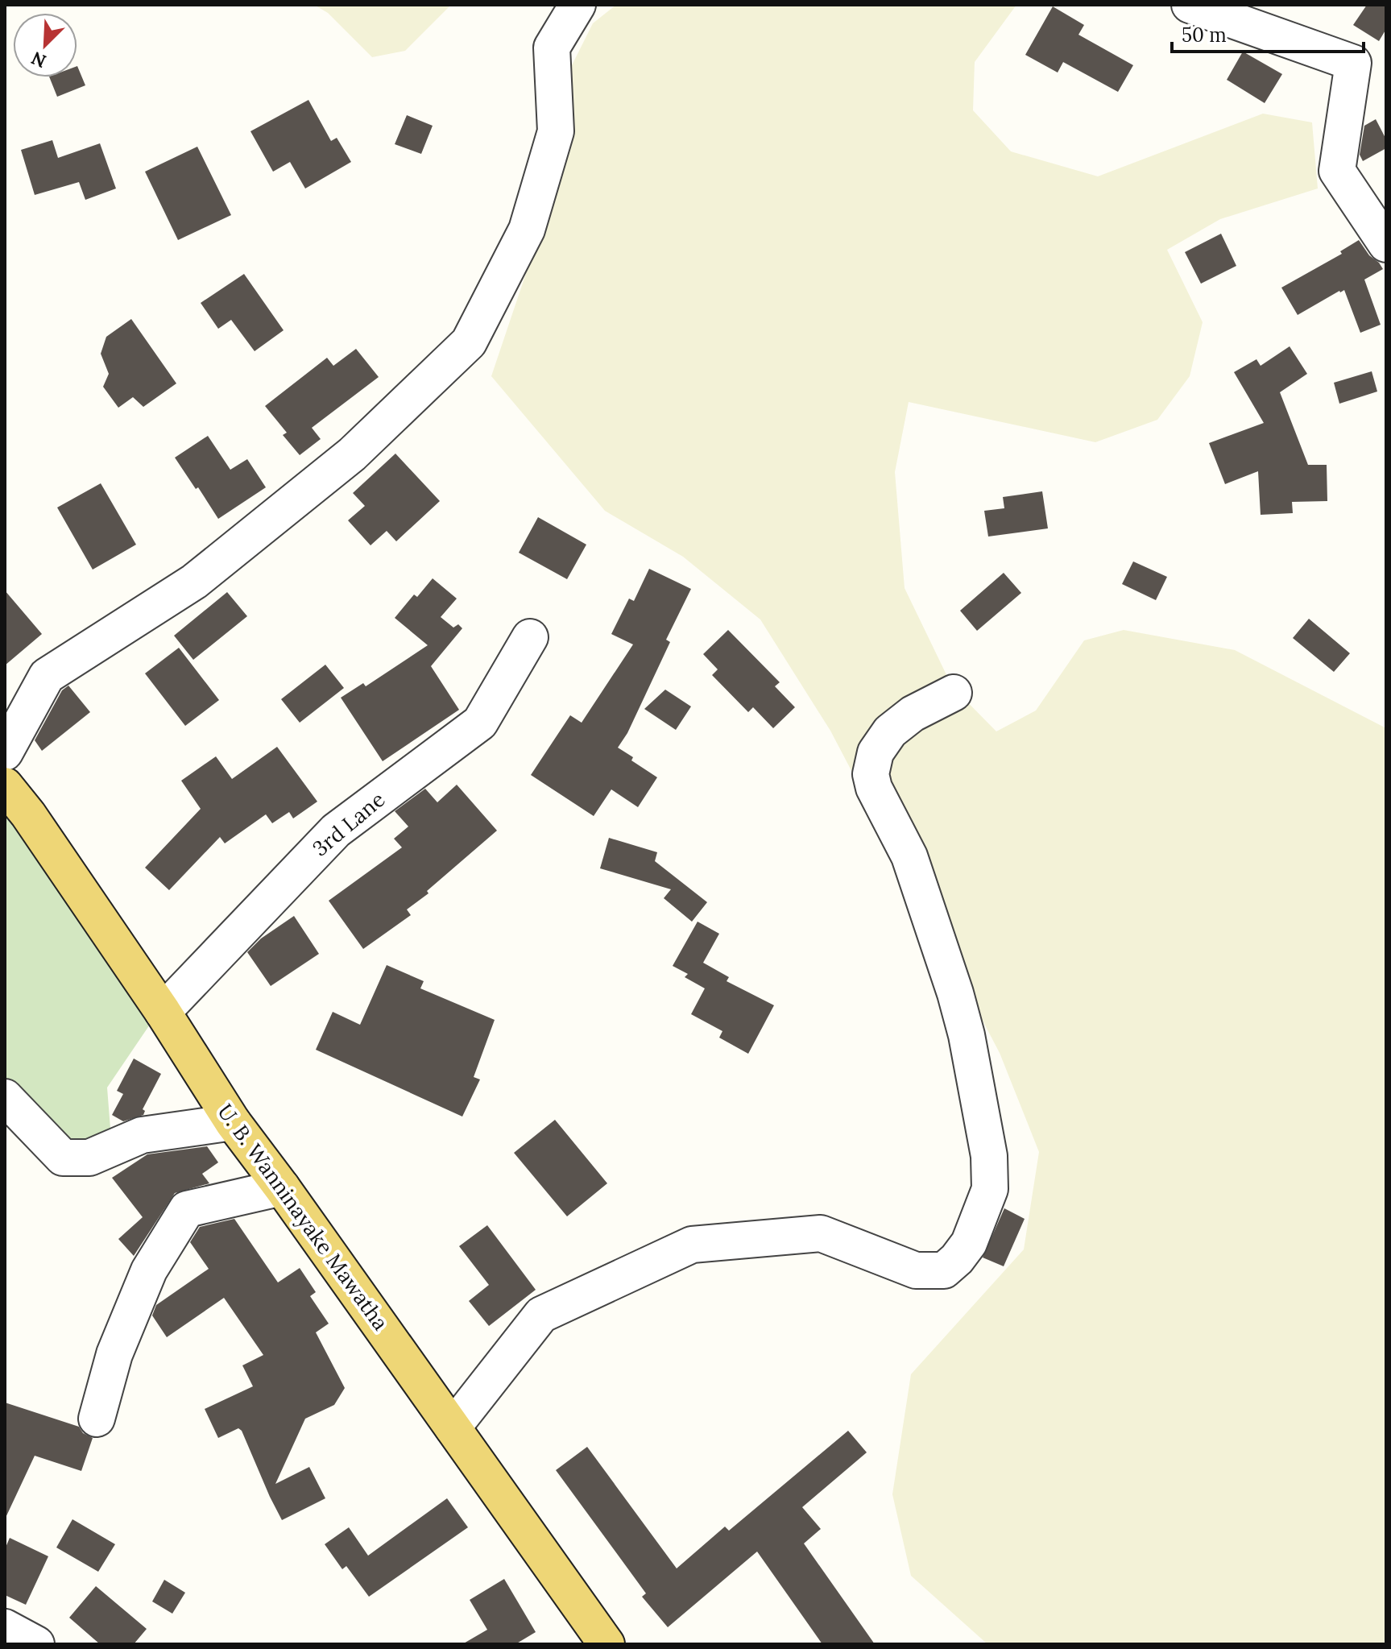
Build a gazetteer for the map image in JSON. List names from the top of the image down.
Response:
{
  "streets": {
    "main road": ["U. B. Wanninayake Mawatha"],
    "street": ["3rd Lane"]
  },
  "crossings": [
    ["3rd Lane", "U. B. Wanninayake Mawatha"]
  ],
  "scale_bar": "50 m",
  "north": "bottom left"
}
